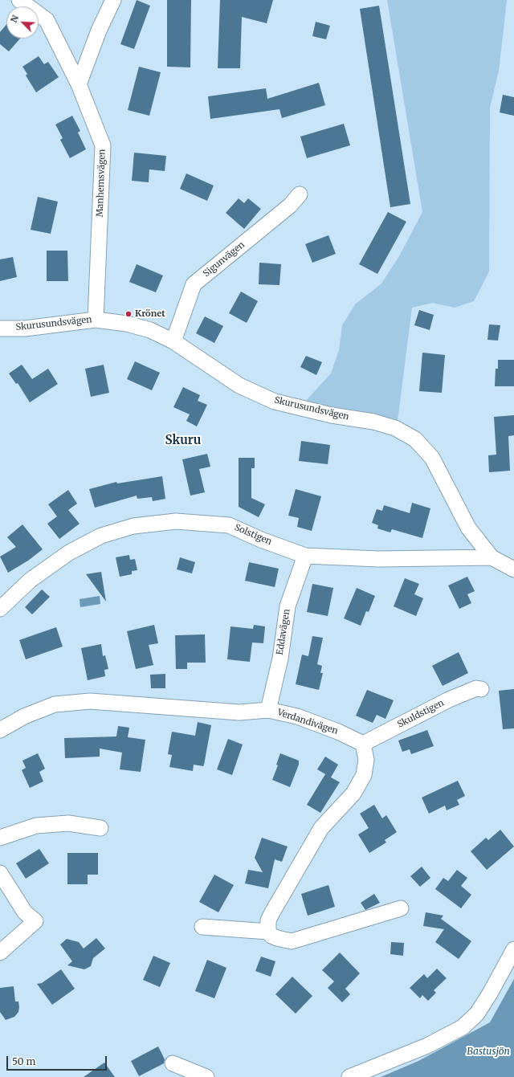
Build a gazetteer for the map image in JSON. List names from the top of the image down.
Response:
{
  "streets": {
    "street": [
      "Manhemsvägen",
      "Sigunvägen",
      "Skurusundsvägen",
      "Solstigen",
      "Eddavägen",
      "Skuldstigen",
      "Verdandivägen"
    ]
  },
  "crossings": [
    ["Manhemsvägen", "Skurusundsvägen"],
    ["Sigunvägen", "Skurusundsvägen"],
    ["Skurusundsvägen", "Solstigen"],
    ["Solstigen", "Eddavägen"],
    ["Eddavägen", "Verdandivägen"],
    ["Skuldstigen", "Verdandivägen"]
  ],
  "districts": ["Skuru"],
  "water": ["Bastusjön"],
  "places": ["Krönet"],
  "scale_bar": "50 m",
  "north": "top left"
}
